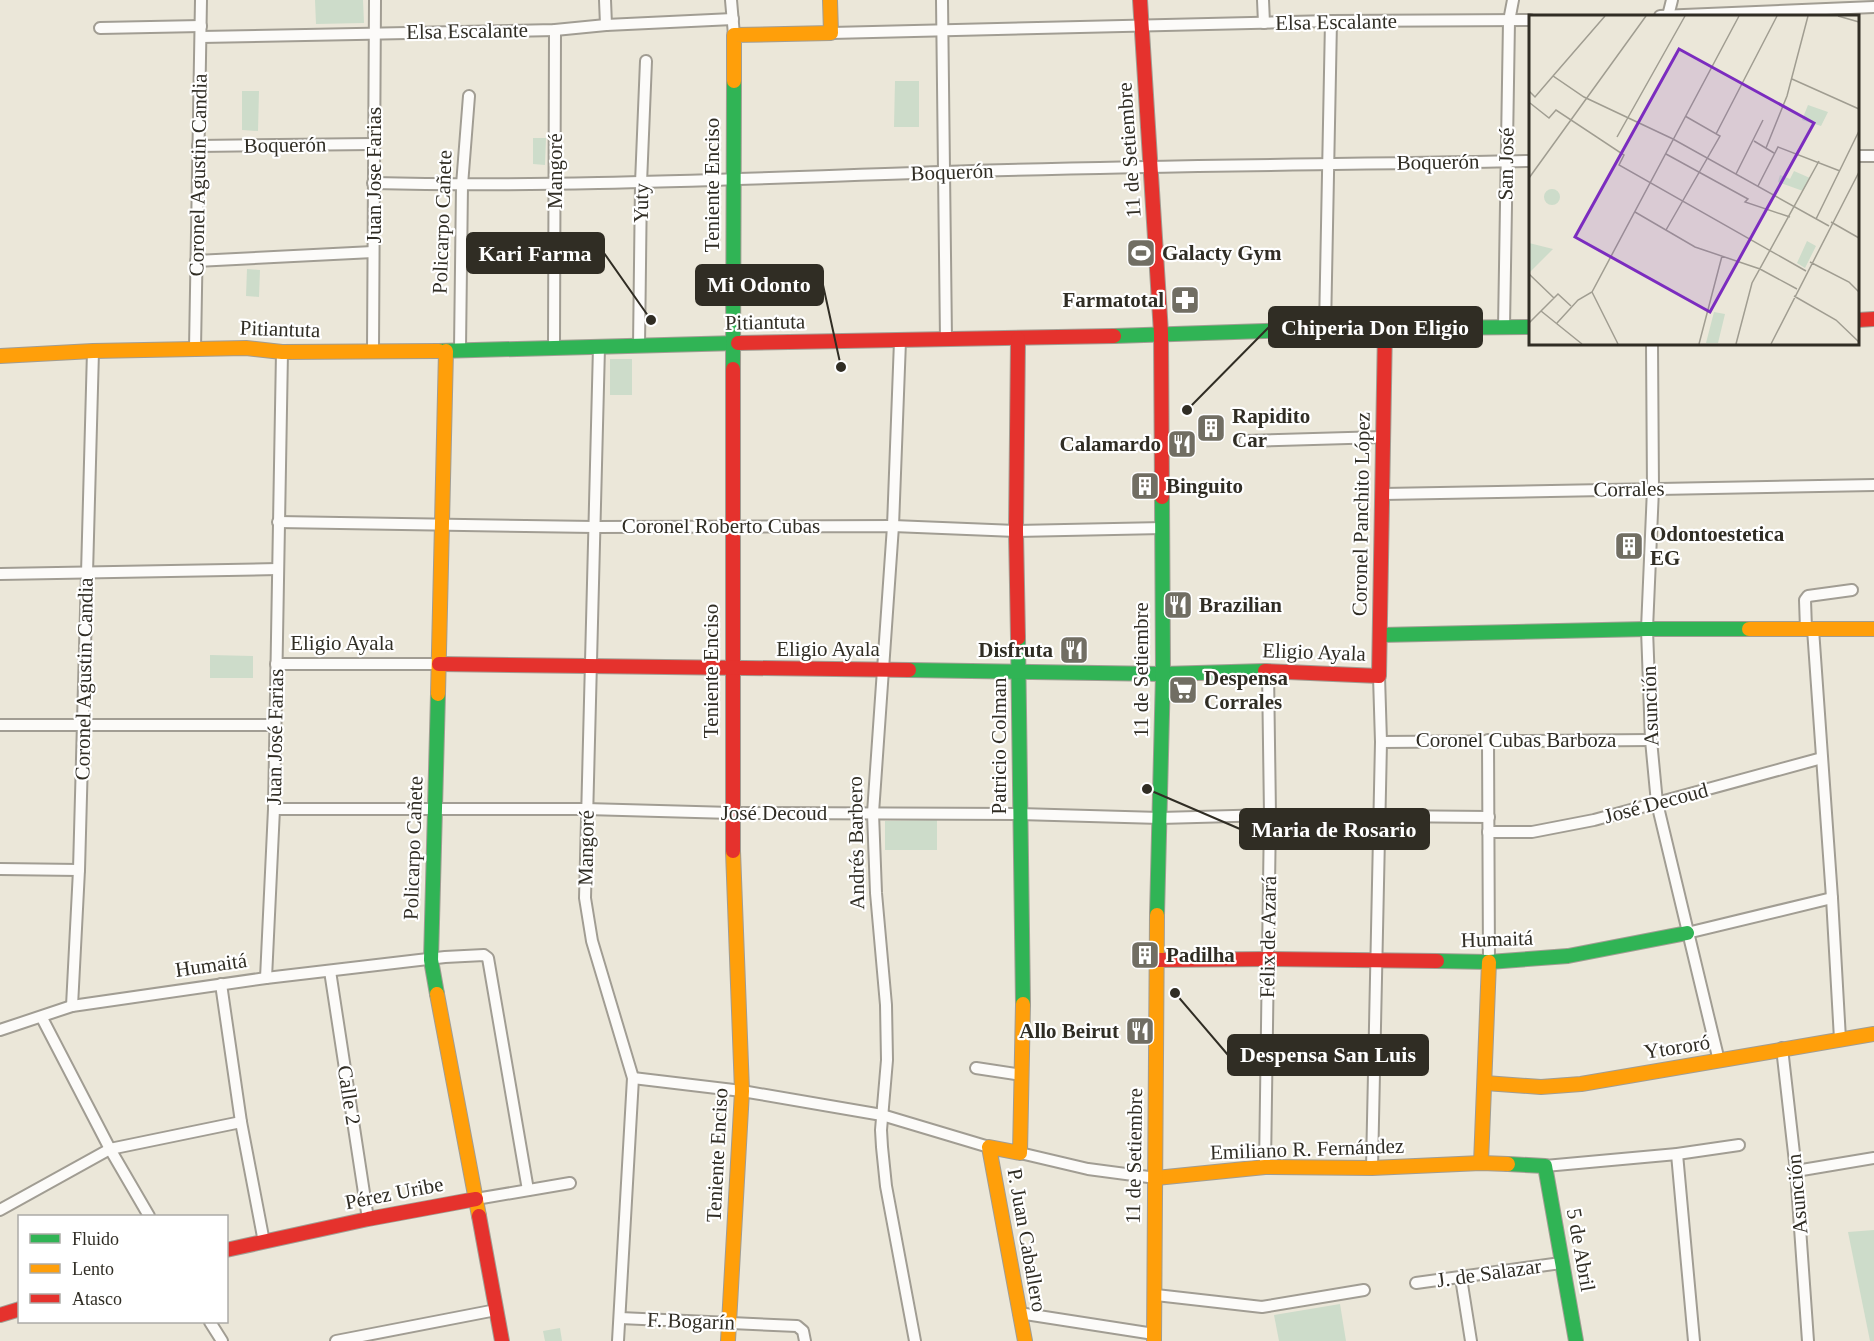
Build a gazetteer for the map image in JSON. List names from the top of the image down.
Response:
{
  "streets": {
    "street": [
      "Elsa Escalante",
      "Boquerón",
      "11 de Setiembre",
      "San José",
      "Mangoré",
      "Coronel Agustin Candia",
      "Juan Jose Farias",
      "Teniente Enciso",
      "Yuty",
      "Policarpo Cañete",
      "Pitiantuta",
      "Corrales",
      "Coronel Panchito López",
      "Coronel Roberto Cubas",
      "Eligio Ayala",
      "Asunción",
      "Juan José Farias",
      "Coronel Cubas Barboza",
      "Patricio Colman",
      "José Decoud",
      "Andrés Barbero",
      "Félix de Azará",
      "Humaitá",
      "Ytororó",
      "Calle 2",
      "Emiliano R. Fernández",
      "Pérez Uribe",
      "P. Juan Caballero",
      "5 de Abril",
      "J. de Salazar",
      "F. Bogarín"
    ]
  },
  "crossings": [
    ["Elsa Escalante", "11 de Setiembre"],
    ["Elsa Escalante", "San José"],
    ["Elsa Escalante", "Mangoré"],
    ["Elsa Escalante", "Coronel Agustin Candia"],
    ["Elsa Escalante", "Juan Jose Farias"],
    ["Elsa Escalante", "Teniente Enciso"],
    ["Boquerón", "11 de Setiembre"],
    ["Boquerón", "San José"],
    ["Boquerón", "Mangoré"],
    ["Boquerón", "Coronel Agustin Candia"],
    ["Boquerón", "Juan Jose Farias"],
    ["Boquerón", "Teniente Enciso"],
    ["Boquerón", "Yuty"],
    ["Boquerón", "Policarpo Cañete"],
    ["11 de Setiembre", "Pitiantuta"],
    ["11 de Setiembre", "Coronel Roberto Cubas"],
    ["11 de Setiembre", "Eligio Ayala"],
    ["11 de Setiembre", "José Decoud"],
    ["11 de Setiembre", "Humaitá"],
    ["11 de Setiembre", "Emiliano R. Fernández"],
    ["San José", "Pitiantuta"],
    ["Mangoré", "Pitiantuta"],
    ["Mangoré", "Coronel Roberto Cubas"],
    ["Mangoré", "Eligio Ayala"],
    ["Mangoré", "José Decoud"],
    ["Mangoré", "Emiliano R. Fernández"],
    ["Mangoré", "F. Bogarín"],
    ["Coronel Agustin Candia", "Pitiantuta"],
    ["Coronel Agustin Candia", "Humaitá"],
    ["Juan Jose Farias", "Pitiantuta"],
    ["Teniente Enciso", "Pitiantuta"],
    ["Teniente Enciso", "Coronel Roberto Cubas"],
    ["Teniente Enciso", "Eligio Ayala"],
    ["Teniente Enciso", "José Decoud"],
    ["Teniente Enciso", "Emiliano R. Fernández"],
    ["Teniente Enciso", "F. Bogarín"],
    ["Yuty", "Pitiantuta"],
    ["Policarpo Cañete", "Pitiantuta"],
    ["Policarpo Cañete", "Coronel Roberto Cubas"],
    ["Policarpo Cañete", "Eligio Ayala"],
    ["Policarpo Cañete", "José Decoud"],
    ["Policarpo Cañete", "Humaitá"],
    ["Policarpo Cañete", "Pérez Uribe"],
    ["Pitiantuta", "Coronel Panchito López"],
    ["Pitiantuta", "Juan José Farias"],
    ["Pitiantuta", "Patricio Colman"],
    ["Pitiantuta", "Andrés Barbero"],
    ["Corrales", "Coronel Panchito López"],
    ["Corrales", "Asunción"],
    ["Coronel Panchito López", "Eligio Ayala"],
    ["Coronel Panchito López", "Coronel Cubas Barboza"],
    ["Coronel Panchito López", "José Decoud"],
    ["Coronel Panchito López", "Humaitá"],
    ["Coronel Panchito López", "Emiliano R. Fernández"],
    ["Coronel Roberto Cubas", "Juan José Farias"],
    ["Coronel Roberto Cubas", "Patricio Colman"],
    ["Coronel Roberto Cubas", "Andrés Barbero"],
    ["Eligio Ayala", "Asunción"],
    ["Eligio Ayala", "Juan José Farias"],
    ["Eligio Ayala", "Patricio Colman"],
    ["Eligio Ayala", "Andrés Barbero"],
    ["Eligio Ayala", "Félix de Azará"],
    ["Asunción", "Coronel Cubas Barboza"],
    ["Asunción", "José Decoud"],
    ["Asunción", "Humaitá"],
    ["Asunción", "Ytororó"],
    ["Juan José Farias", "José Decoud"],
    ["Juan José Farias", "Humaitá"],
    ["Patricio Colman", "José Decoud"],
    ["Patricio Colman", "Emiliano R. Fernández"],
    ["José Decoud", "Andrés Barbero"],
    ["José Decoud", "Félix de Azará"],
    ["Andrés Barbero", "Emiliano R. Fernández"],
    ["Félix de Azará", "Humaitá"],
    ["Félix de Azará", "Emiliano R. Fernández"],
    ["Humaitá", "Calle 2"],
    ["Humaitá", "Pérez Uribe"],
    ["Calle 2", "Pérez Uribe"],
    ["Emiliano R. Fernández", "P. Juan Caballero"],
    ["Emiliano R. Fernández", "5 de Abril"],
    ["5 de Abril", "J. de Salazar"]
  ],
  "places": {
    "sports": ["Galacty Gym"],
    "pharmacy": ["Farmatotal"],
    "other": [
      "Kari Farma",
      "Mi Odonto",
      "Chiperia Don Eligio",
      "Maria de Rosario",
      "Despensa San Luis"
    ],
    "building": [
      "Rapidito Car",
      "Binguito",
      "Odontoestetica EG",
      "Padilha"
    ],
    "restaurant": [
      "Calamardo",
      "Brazilian",
      "Disfruta",
      "Allo Beirut"
    ],
    "supermarket": ["Despensa Corrales"]
  },
  "legend": ["Fluido", "Lento", "Atasco"]
}
